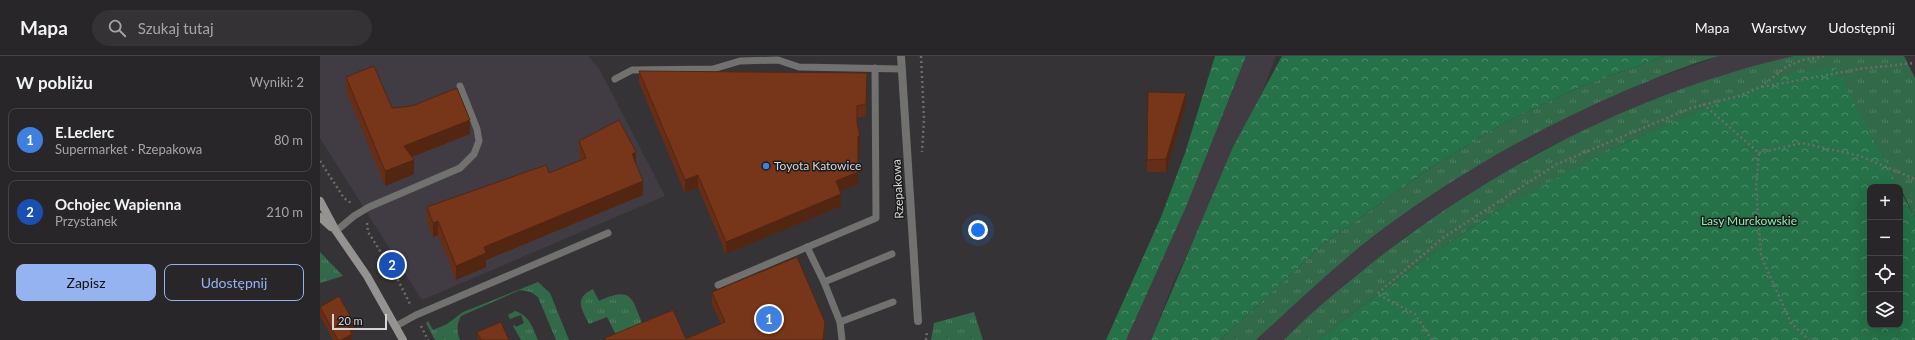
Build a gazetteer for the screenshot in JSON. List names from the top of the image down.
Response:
{
  "streets": {
    "street": ["Rzepakowa"]
  },
  "parks": ["Lasy Murckowskie"],
  "places": ["Toyota Katowice"],
  "scale_bar": "20 m",
  "page": {
    "header": "Mapa",
    "search": "Szukaj tutaj",
    "nav": ["Mapa", "Warstwy", "Udostępnij"],
    "heading": ["W pobliżu", "Wyniki: 2"],
    "list": [
      {
        "mark": "1",
        "name": "E.Leclerc",
        "note": "Supermarket · Rzepakowa",
        "value": "80 m"
      },
      {
        "mark": "2",
        "name": "Ochojec Wapienna",
        "note": "Przystanek",
        "value": "210 m"
      }
    ],
    "map_buttons": ["+", "−"],
    "pins": ["2", "1"],
    "buttons": ["Zapisz", "Udostępnij"],
    "scale": "20 m"
  }
}
